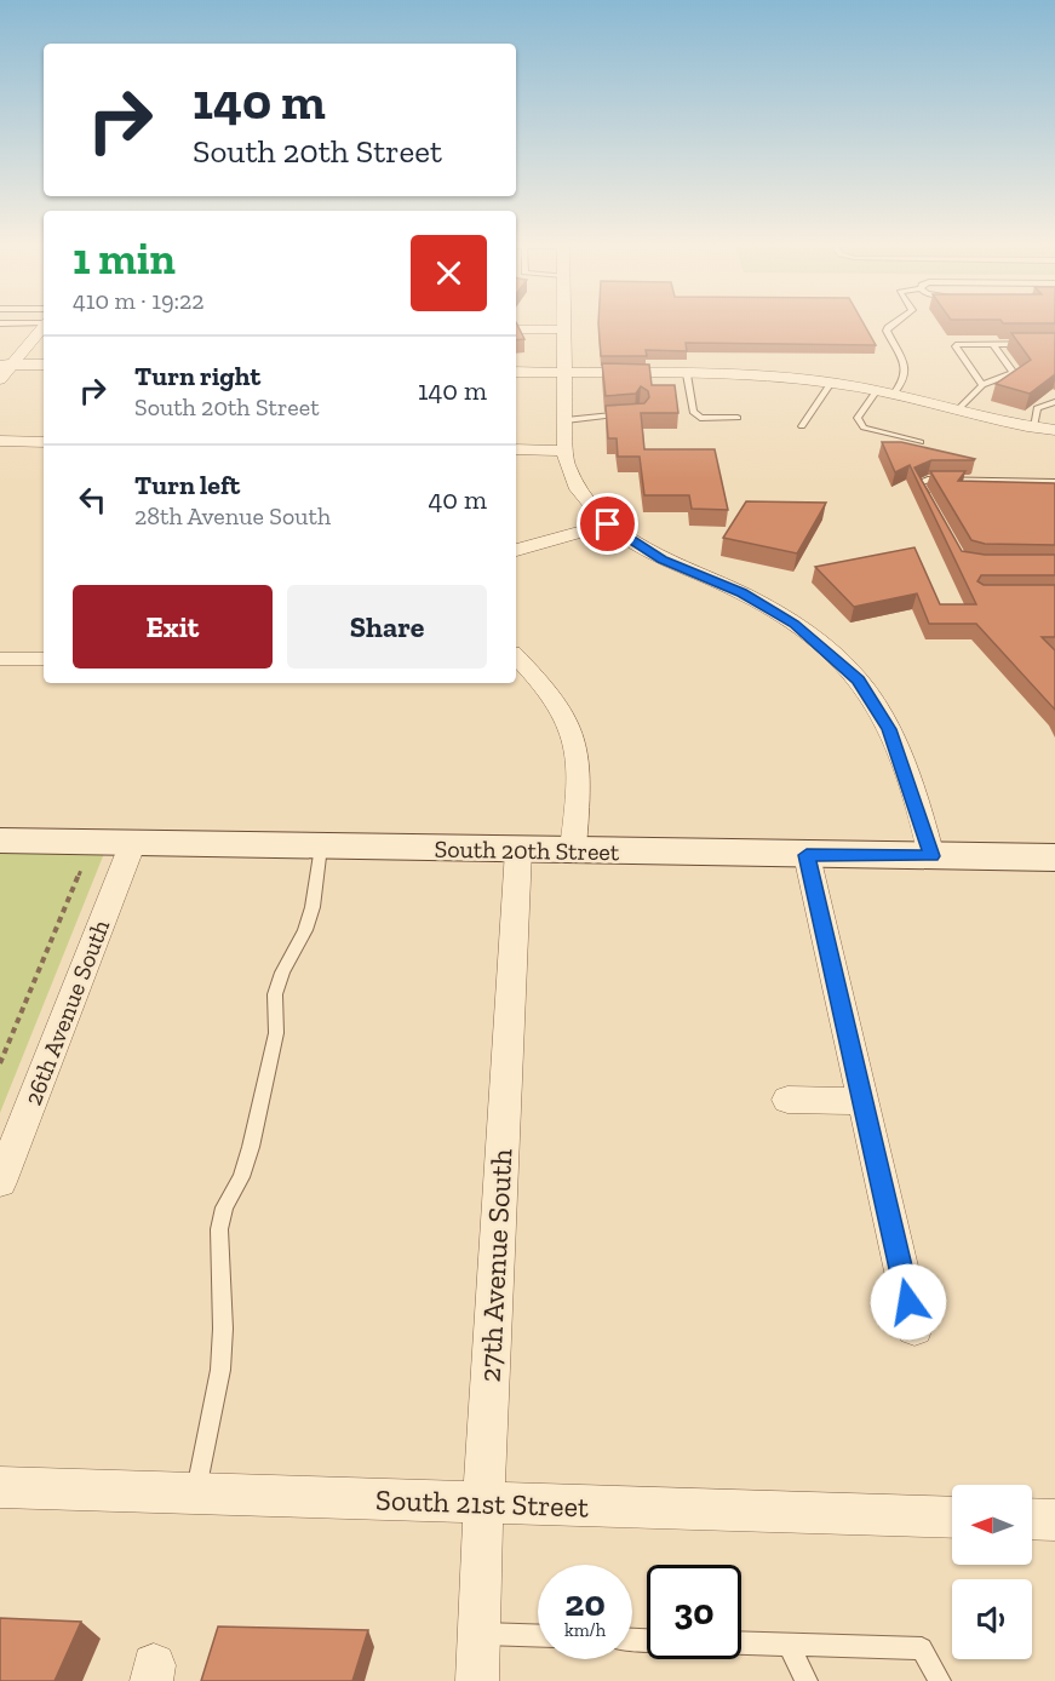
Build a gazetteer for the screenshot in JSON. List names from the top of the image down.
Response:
{
  "streets": {
    "street": [
      "South 20th Street",
      "26th Avenue South",
      "27th Avenue South",
      "South 21st Street"
    ]
  },
  "crossings": [
    ["South 20th Street", "26th Avenue South"],
    ["South 20th Street", "27th Avenue South"],
    ["27th Avenue South", "South 21st Street"]
  ],
  "north": "left",
  "page": {
    "turn": ["140 m", "South 20th Street"],
    "heading": ["1 min", "410 m · 19:22"],
    "list": [
      {
        "name": "Turn right",
        "note": "South 20th Street",
        "value": "140 m"
      },
      {
        "name": "Turn left",
        "note": "28th Avenue South",
        "value": "40 m"
      }
    ],
    "buttons": ["Exit", "Share"],
    "speed": "20 km/h",
    "limit": "30"
  }
}
